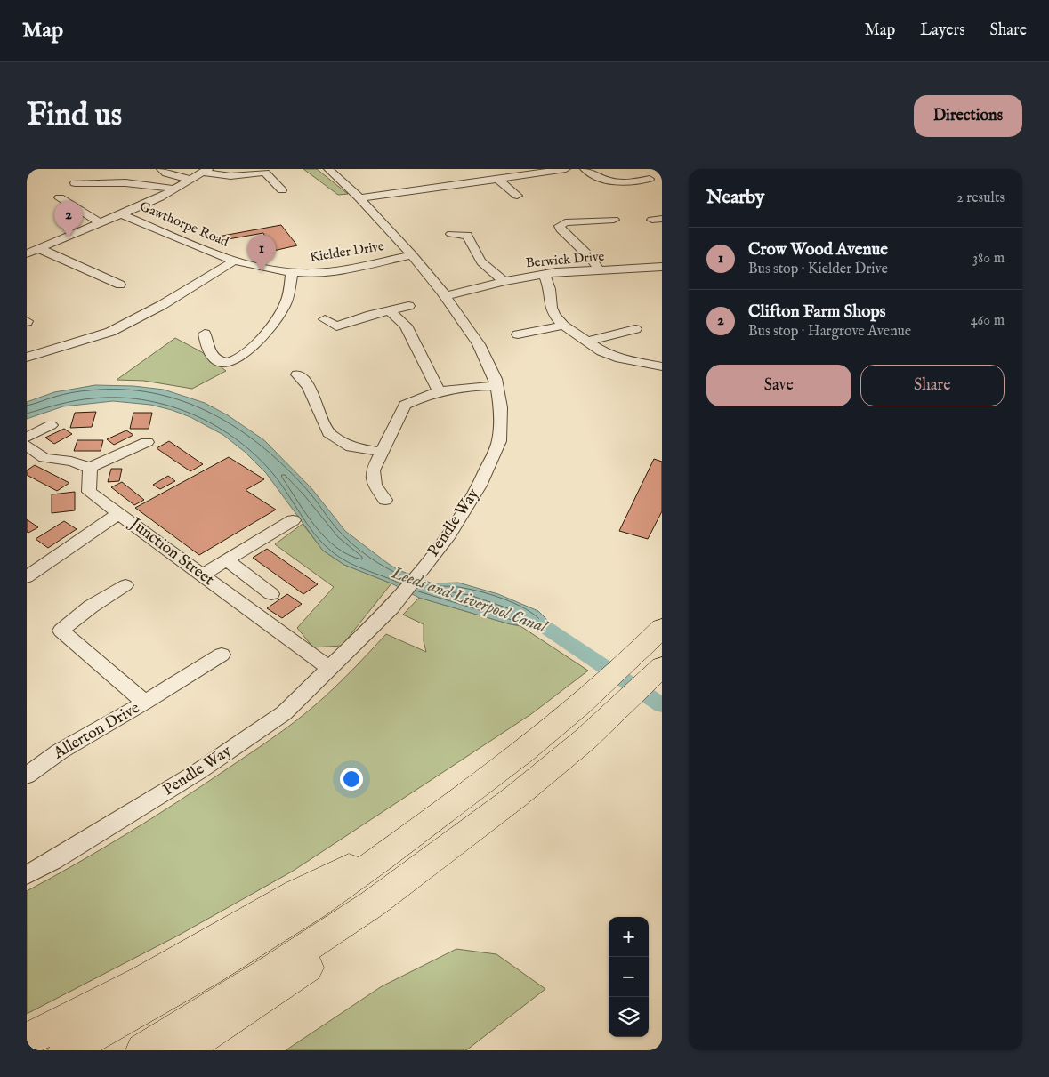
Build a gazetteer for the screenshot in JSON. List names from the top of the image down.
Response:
{
  "streets": {
    "street": [
      "Gawthorpe Road",
      "Kielder Drive",
      "Berwick Drive",
      "Pendle Way",
      "Junction Street",
      "Allerton Drive"
    ]
  },
  "crossings": [
    ["Gawthorpe Road", "Kielder Drive"],
    ["Kielder Drive", "Pendle Way"],
    ["Berwick Drive", "Pendle Way"],
    ["Pendle Way", "Junction Street"]
  ],
  "water": ["Leeds and Liverpool Canal"],
  "page": {
    "header": "Map",
    "nav": ["Map", "Layers", "Share"],
    "buttons": [
      "Directions",
      ["Save", "Share"]
    ],
    "title": "Find us",
    "heading": ["Nearby", "2 results"],
    "pins": ["2", "1"],
    "list": [
      {
        "mark": "1",
        "name": "Crow Wood Avenue",
        "note": "Bus stop · Kielder Drive",
        "value": "380 m"
      },
      {
        "mark": "2",
        "name": "Clifton Farm Shops",
        "note": "Bus stop · Hargrove Avenue",
        "value": "460 m"
      }
    ],
    "map_buttons": ["+", "−"]
  }
}
